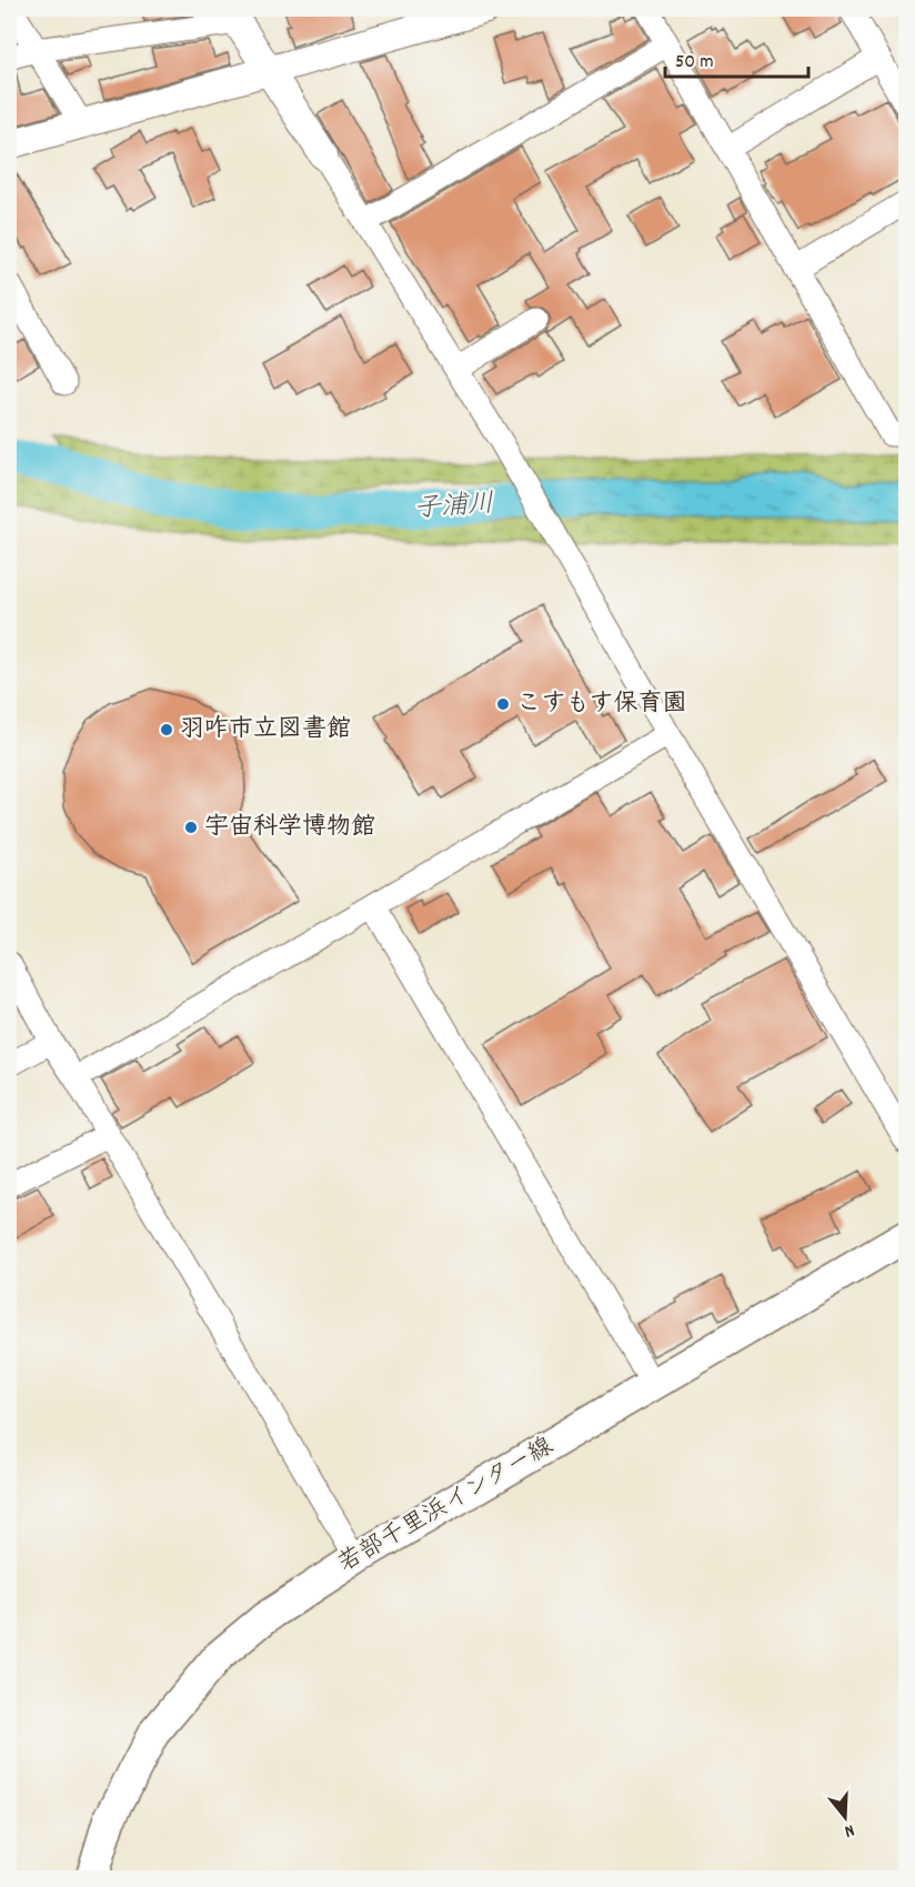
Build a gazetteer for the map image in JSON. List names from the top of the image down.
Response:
{
  "streets": {
    "main road": ["若部千里浜インター線"]
  },
  "water": ["子浦川"],
  "places": ["こすもす保育園", "羽咋市立図書館", "宇宙科学博物館"],
  "scale_bar": "50 m",
  "north": "bottom"
}
